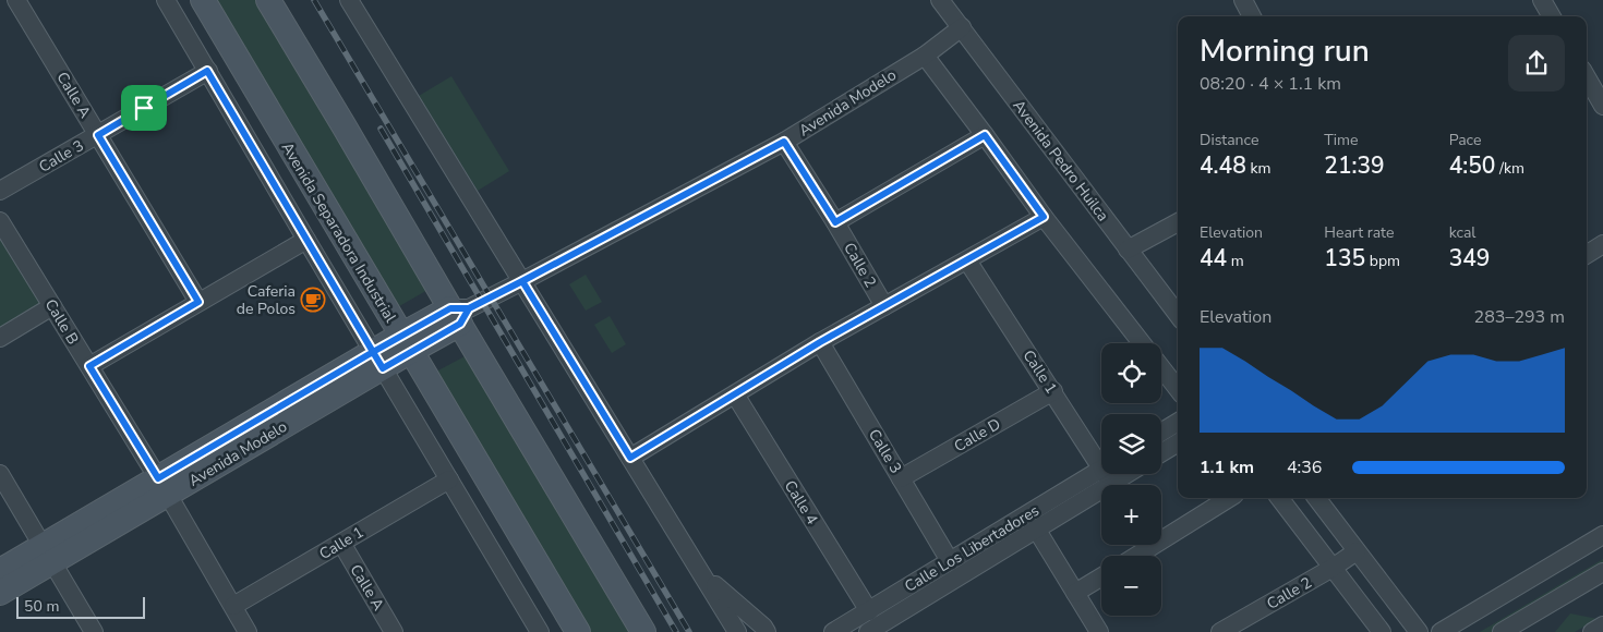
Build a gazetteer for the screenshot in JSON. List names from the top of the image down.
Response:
{
  "streets": {
    "main road": ["Avenida Modelo", "Avenida Separadora Industrial"],
    "street": [
      "Calle A",
      "Calle 3",
      "Avenida Pedro Huilca",
      "Calle 2",
      "Calle B",
      "Calle 1",
      "Calle D",
      "Calle 4",
      "Calle Los Libertadores"
    ]
  },
  "crossings": [
    ["Calle A", "Calle 3"],
    ["Calle A", "Calle 1"],
    ["Avenida Modelo", "Avenida Pedro Huilca"],
    ["Avenida Modelo", "Avenida Separadora Industrial"],
    ["Avenida Modelo", "Calle 2"],
    ["Avenida Modelo", "Calle B"],
    ["Calle 3", "Avenida Separadora Industrial"],
    ["Calle 3", "Calle D"],
    ["Calle 3", "Calle Los Libertadores"],
    ["Avenida Separadora Industrial", "Calle 1"],
    ["Calle B", "Calle 1"],
    ["Calle 1", "Calle D"],
    ["Calle 4", "Calle Los Libertadores"]
  ],
  "places": {
    "cafe": ["Caferia de Polos"]
  },
  "scale_bar": "50 m",
  "page": {
    "heading": ["Morning run", "08:20 · 4 × 1.1 km"],
    "stats": [
      ["Distance", "4.48 km"],
      ["Time", "21:39"],
      ["Pace", "4:50 /km"],
      ["Elevation", "44 m"],
      ["Heart rate", "135 bpm"],
      ["kcal", "349"]
    ],
    "chart": ["Elevation", "283–293 m"],
    "map_buttons": ["+", "−"],
    "list": [
      {
        "name": "1.1 km",
        "note": "4:36"
      }
    ],
    "scale": "50 m"
  }
}
